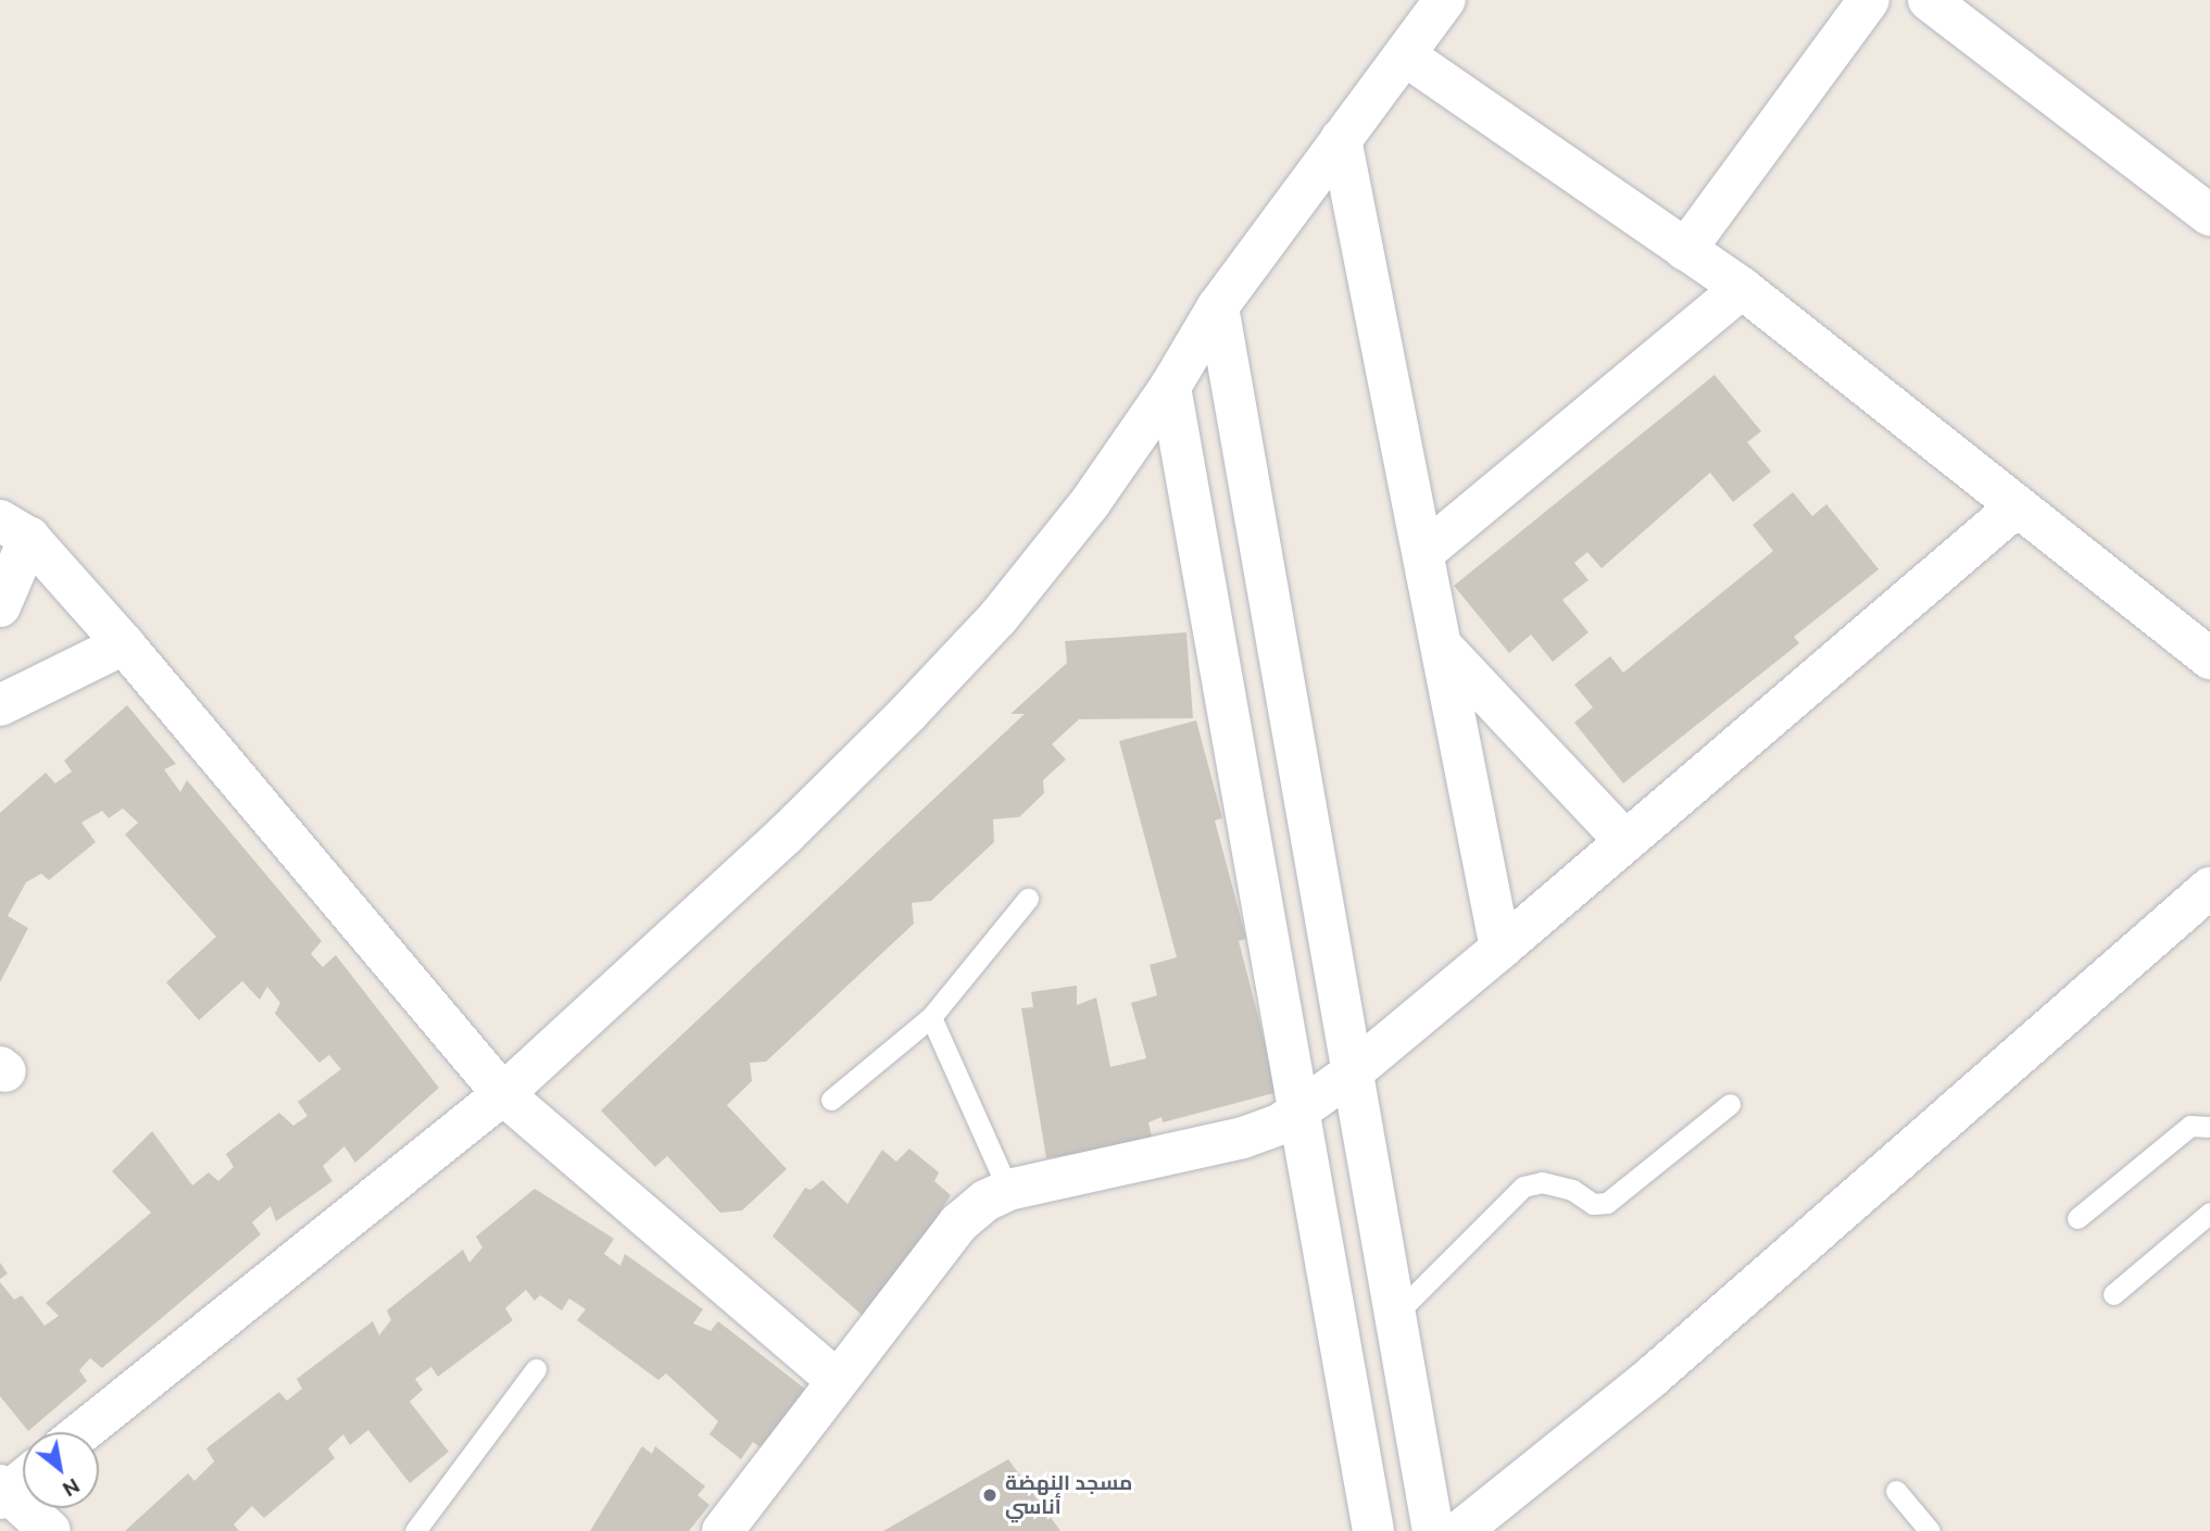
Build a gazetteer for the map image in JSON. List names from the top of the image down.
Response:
{
  "places": ["مسجد النهضة أناسي"],
  "north": "bottom right"
}
